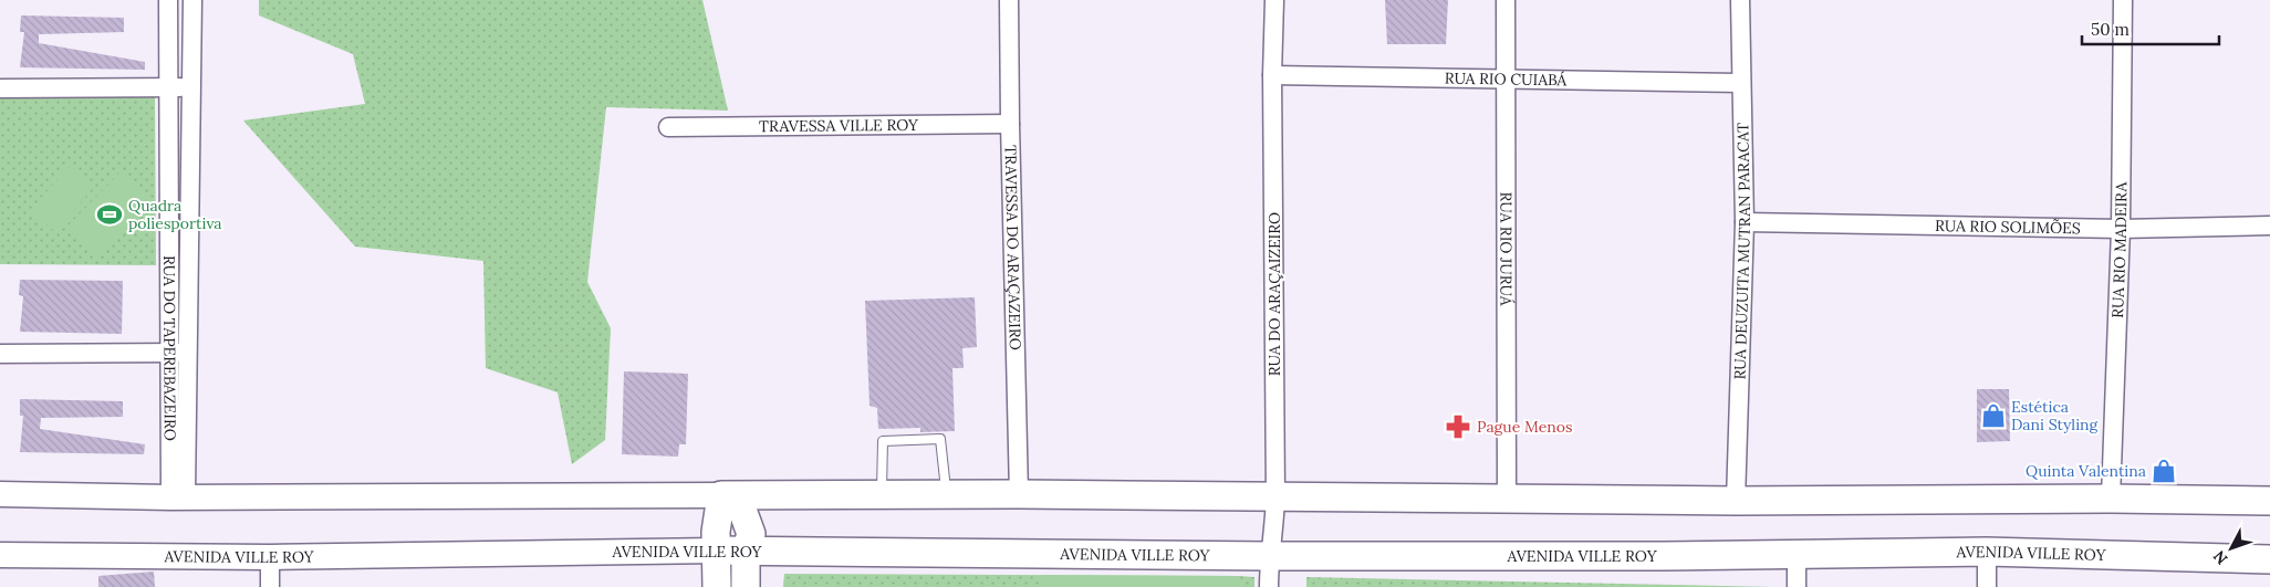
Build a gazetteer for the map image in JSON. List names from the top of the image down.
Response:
{
  "streets": {
    "main road": ["AVENIDA VILLE ROY"],
    "street": [
      "RUA RIO CUIABÁ",
      "TRAVESSA VILLE ROY",
      "RUA RIO SOLIMÕES",
      "TRAVESSA DO ARAÇAZEIRO",
      "RUA RIO JURUÁ",
      "RUA RIO MADEIRA",
      "RUA DEUZUITA MUTRAN PARACAT",
      "RUA DO ARAÇAIZEIRO",
      "RUA DO TAPEREBAZEIRO"
    ]
  },
  "crossings": [
    ["RUA RIO CUIABÁ", "RUA RIO JURUÁ"],
    ["RUA RIO CUIABÁ", "RUA DEUZUITA MUTRAN PARACAT"],
    ["RUA RIO CUIABÁ", "RUA DO ARAÇAIZEIRO"],
    ["TRAVESSA VILLE ROY", "TRAVESSA DO ARAÇAZEIRO"],
    ["RUA RIO SOLIMÕES", "RUA RIO MADEIRA"],
    ["RUA RIO SOLIMÕES", "RUA DEUZUITA MUTRAN PARACAT"],
    ["RUA DO ARAÇAIZEIRO", "AVENIDA VILLE ROY"]
  ],
  "places": {
    "sports": ["Quadra poliesportiva"],
    "shop": ["Estética Dani Styling", "Quinta Valentina"],
    "pharmacy": ["Pague Menos"]
  },
  "scale_bar": "50 m",
  "north": "bottom left"
}
